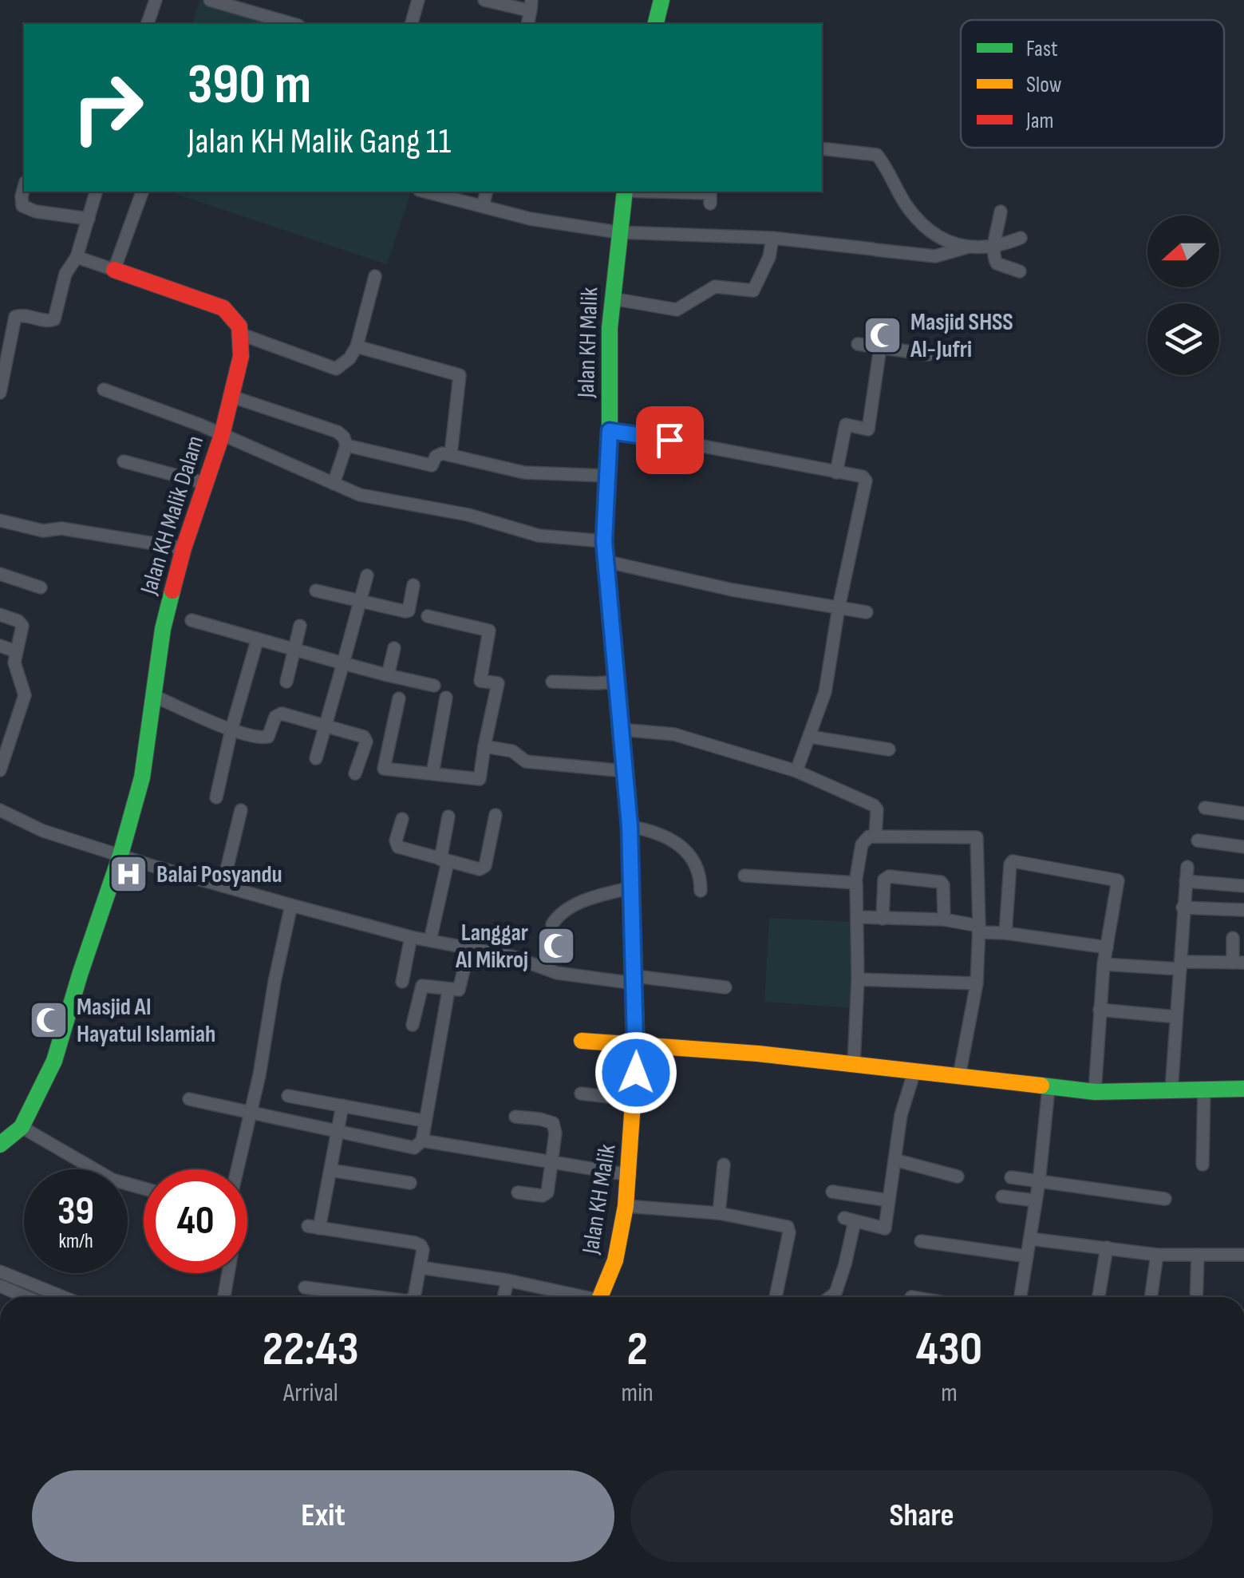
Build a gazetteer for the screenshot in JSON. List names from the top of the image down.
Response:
{
  "streets": {
    "street": ["Jalan KH Malik", "Jalan KH Malik Dalam"]
  },
  "places": {
    "mosque": ["Masjid SHSS Al-Jufri", "Langgar Al Mikroj", "Masjid Al Hayatul Islamiah"],
    "hospital": ["Balai Posyandu"]
  },
  "legend": ["Fast", "Slow", "Jam"],
  "north": "left",
  "page": {
    "turn": ["390 m", "Jalan KH Malik Gang 11"],
    "speed": "39 km/h",
    "limit": "40",
    "eta": [
      "22:43",
      "Arrival",
      "2",
      "min",
      "430",
      "m"
    ],
    "buttons": ["Exit", "Share"]
  }
}
